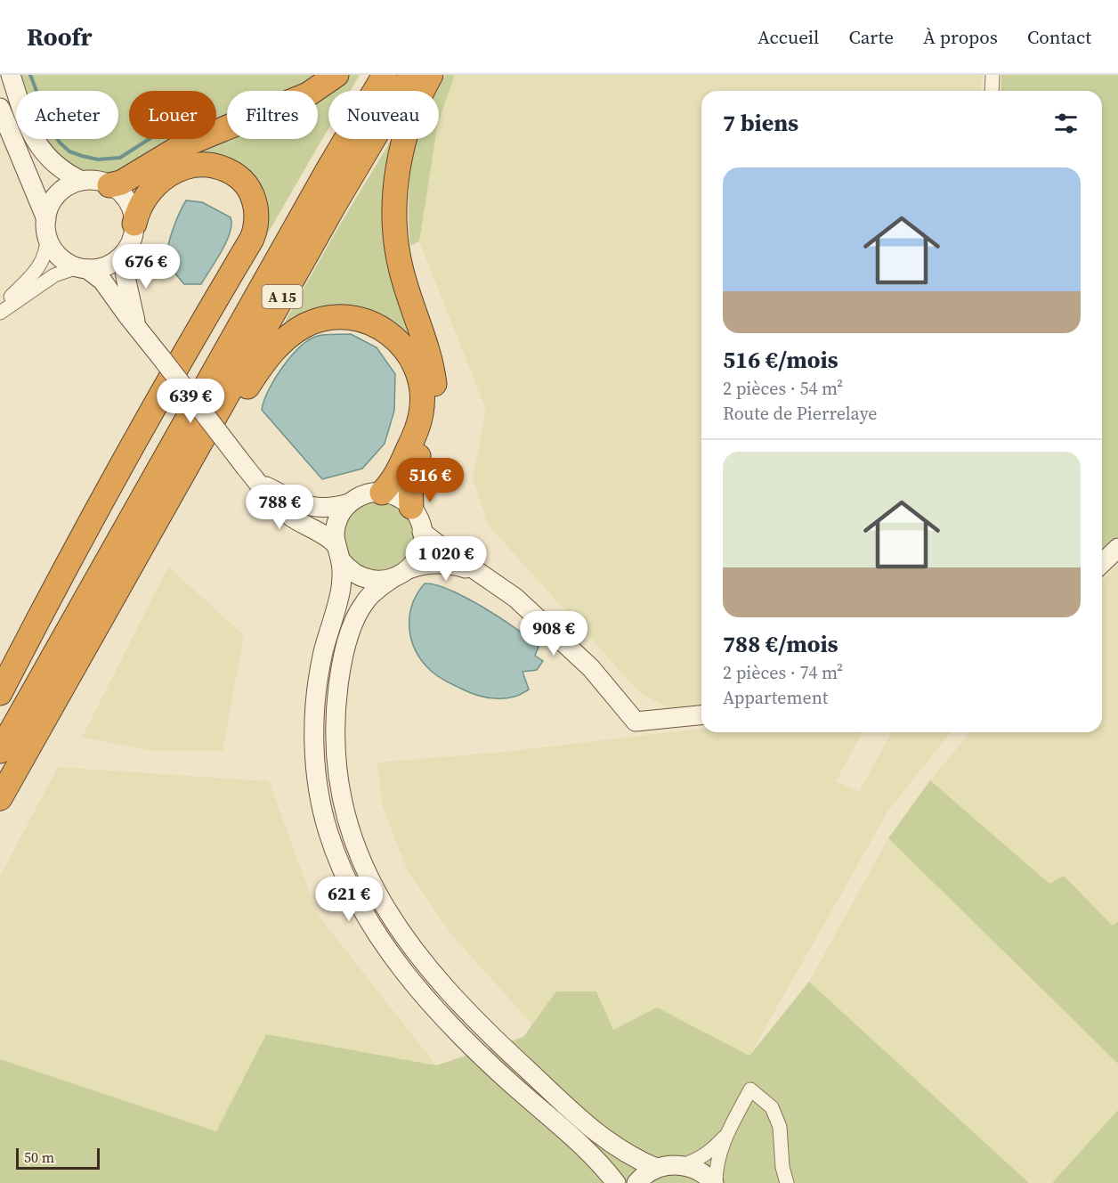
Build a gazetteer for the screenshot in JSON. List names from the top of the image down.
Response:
{
  "streets": {
    "highway": ["A 15"]
  },
  "scale_bar": "50 m",
  "page": {
    "header": "Roofr",
    "nav": [
      "Accueil",
      "Carte",
      "À propos",
      "Contact"
    ],
    "chip": [
      "Acheter",
      "Louer",
      "Filtres",
      "Nouveau"
    ],
    "heading": "7 biens",
    "list": [
      {
        "name": "516 €/mois",
        "note": "2 pièces · 54 m² · Route de Pierrelaye"
      },
      {
        "name": "788 €/mois",
        "note": "2 pièces · 74 m² · Appartement"
      }
    ],
    "price": [
      "676 €",
      "639 €",
      "516 €",
      "788 €",
      "1 020 €",
      "908 €",
      "621 €"
    ],
    "scale": "50 m"
  }
}
